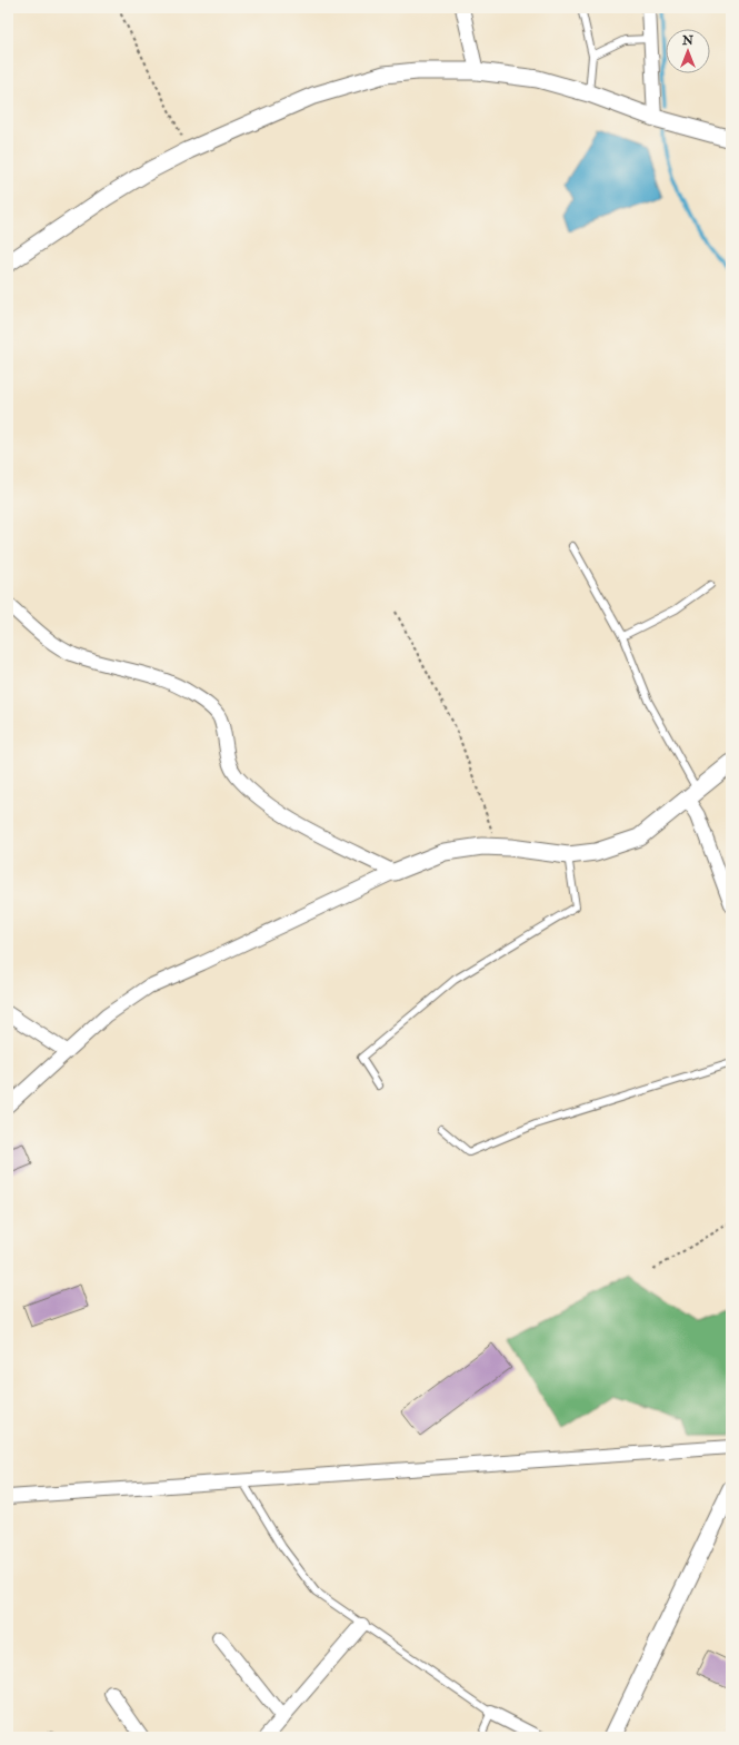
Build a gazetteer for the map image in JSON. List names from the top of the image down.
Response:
{
  "north": "top"
}
